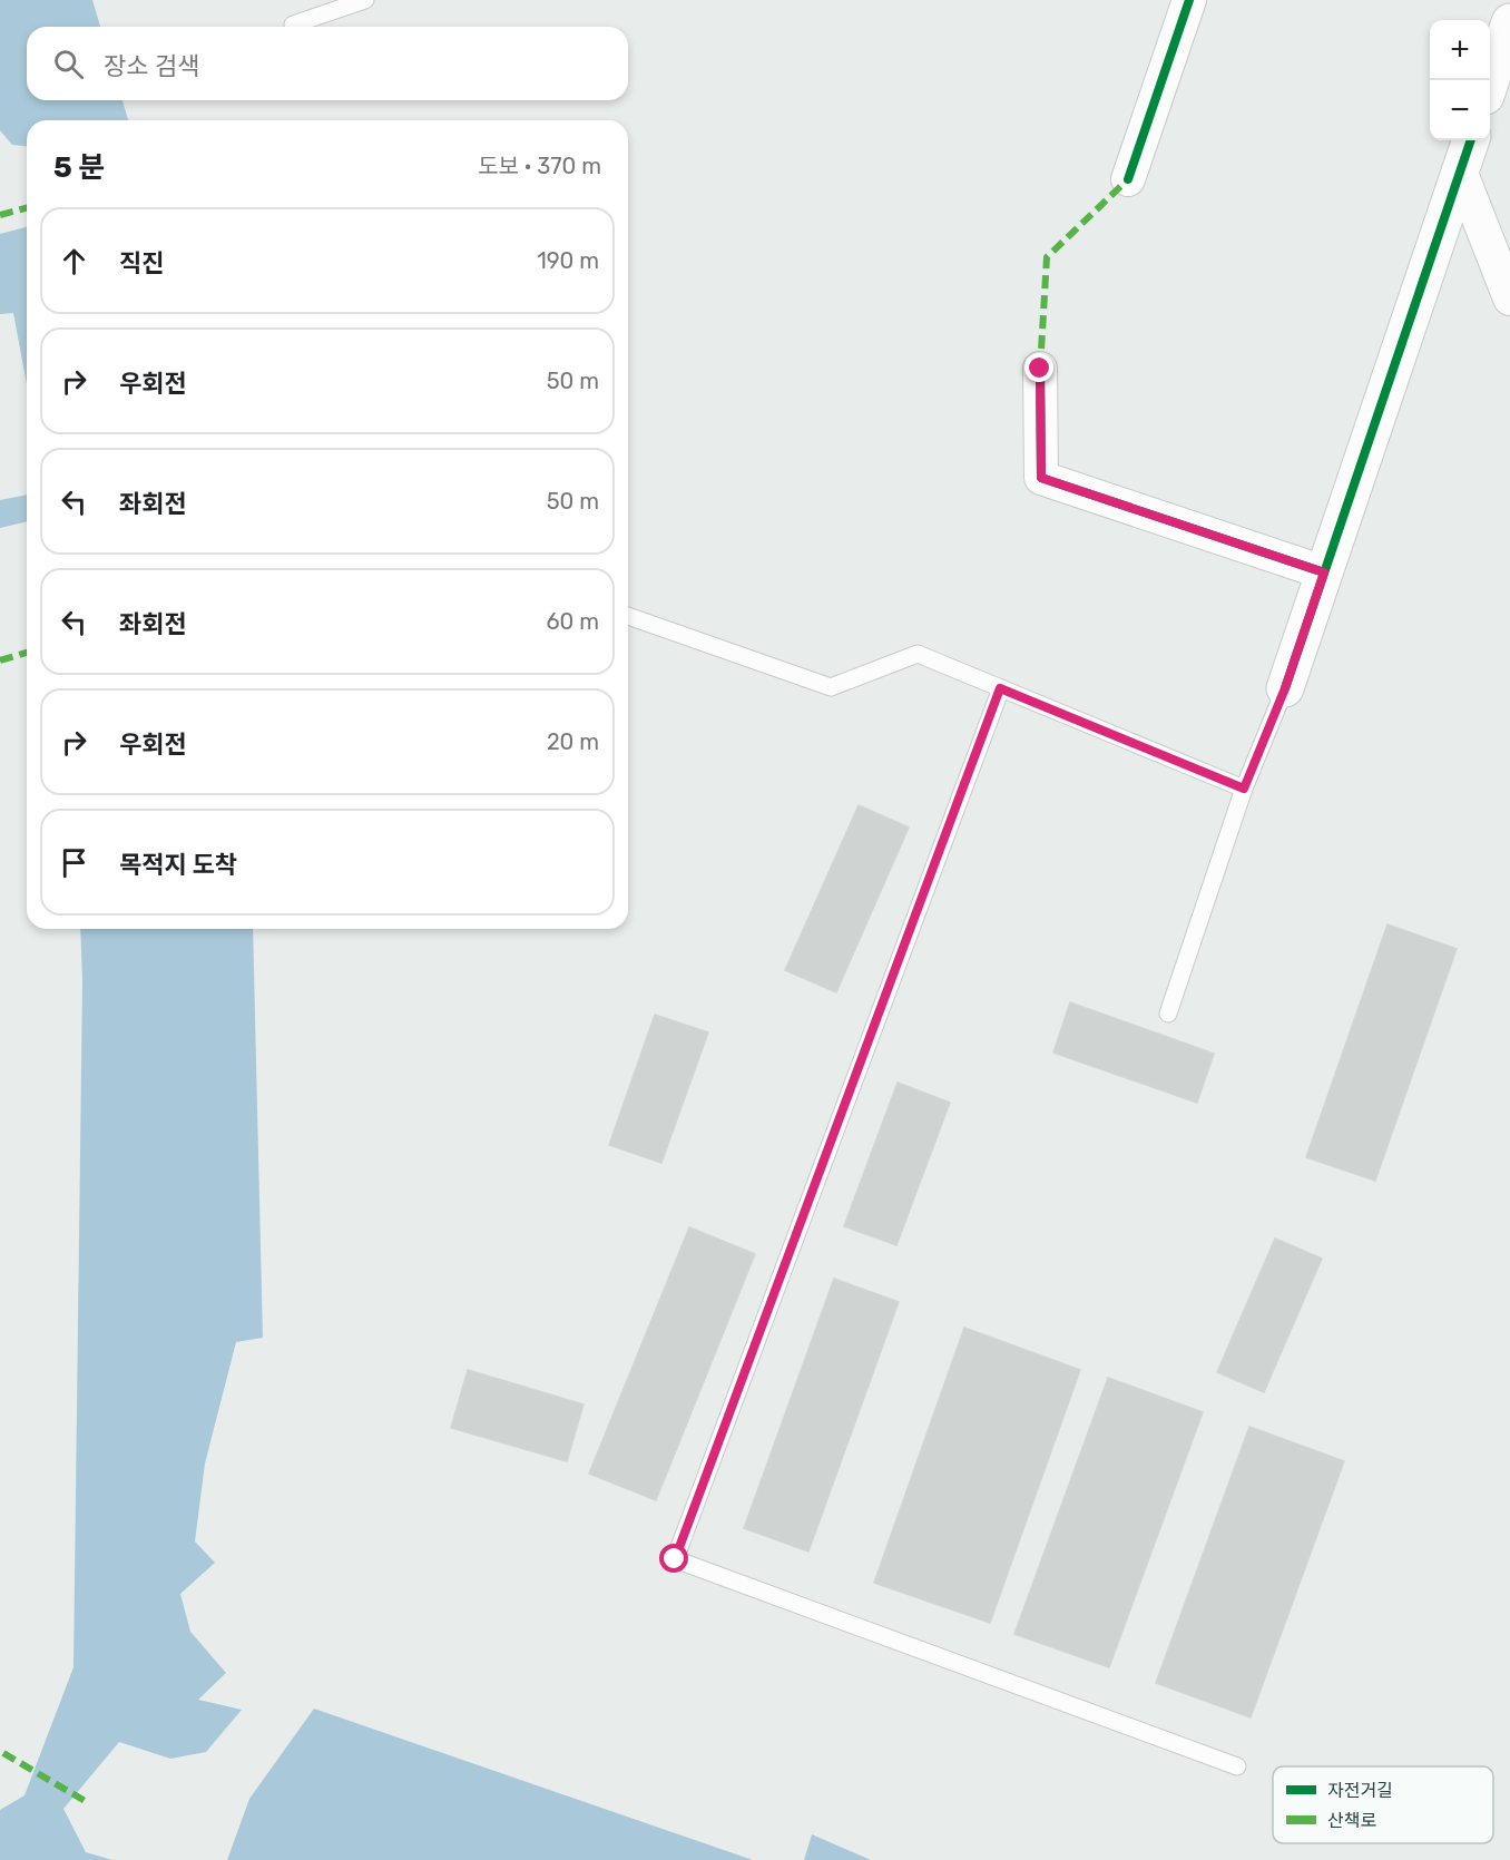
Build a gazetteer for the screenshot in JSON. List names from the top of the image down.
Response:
{
  "legend": ["자전거길", "산책로"],
  "page": {
    "map_buttons": ["+", "−"],
    "search": "장소 검색",
    "heading": ["5 분", "도보 · 370 m"],
    "list": [
      ["직진", "190 m"],
      ["우회전", "50 m"],
      ["좌회전", "50 m"],
      ["좌회전", "60 m"],
      ["우회전", "20 m"],
      "목적지 도착"
    ]
  }
}
